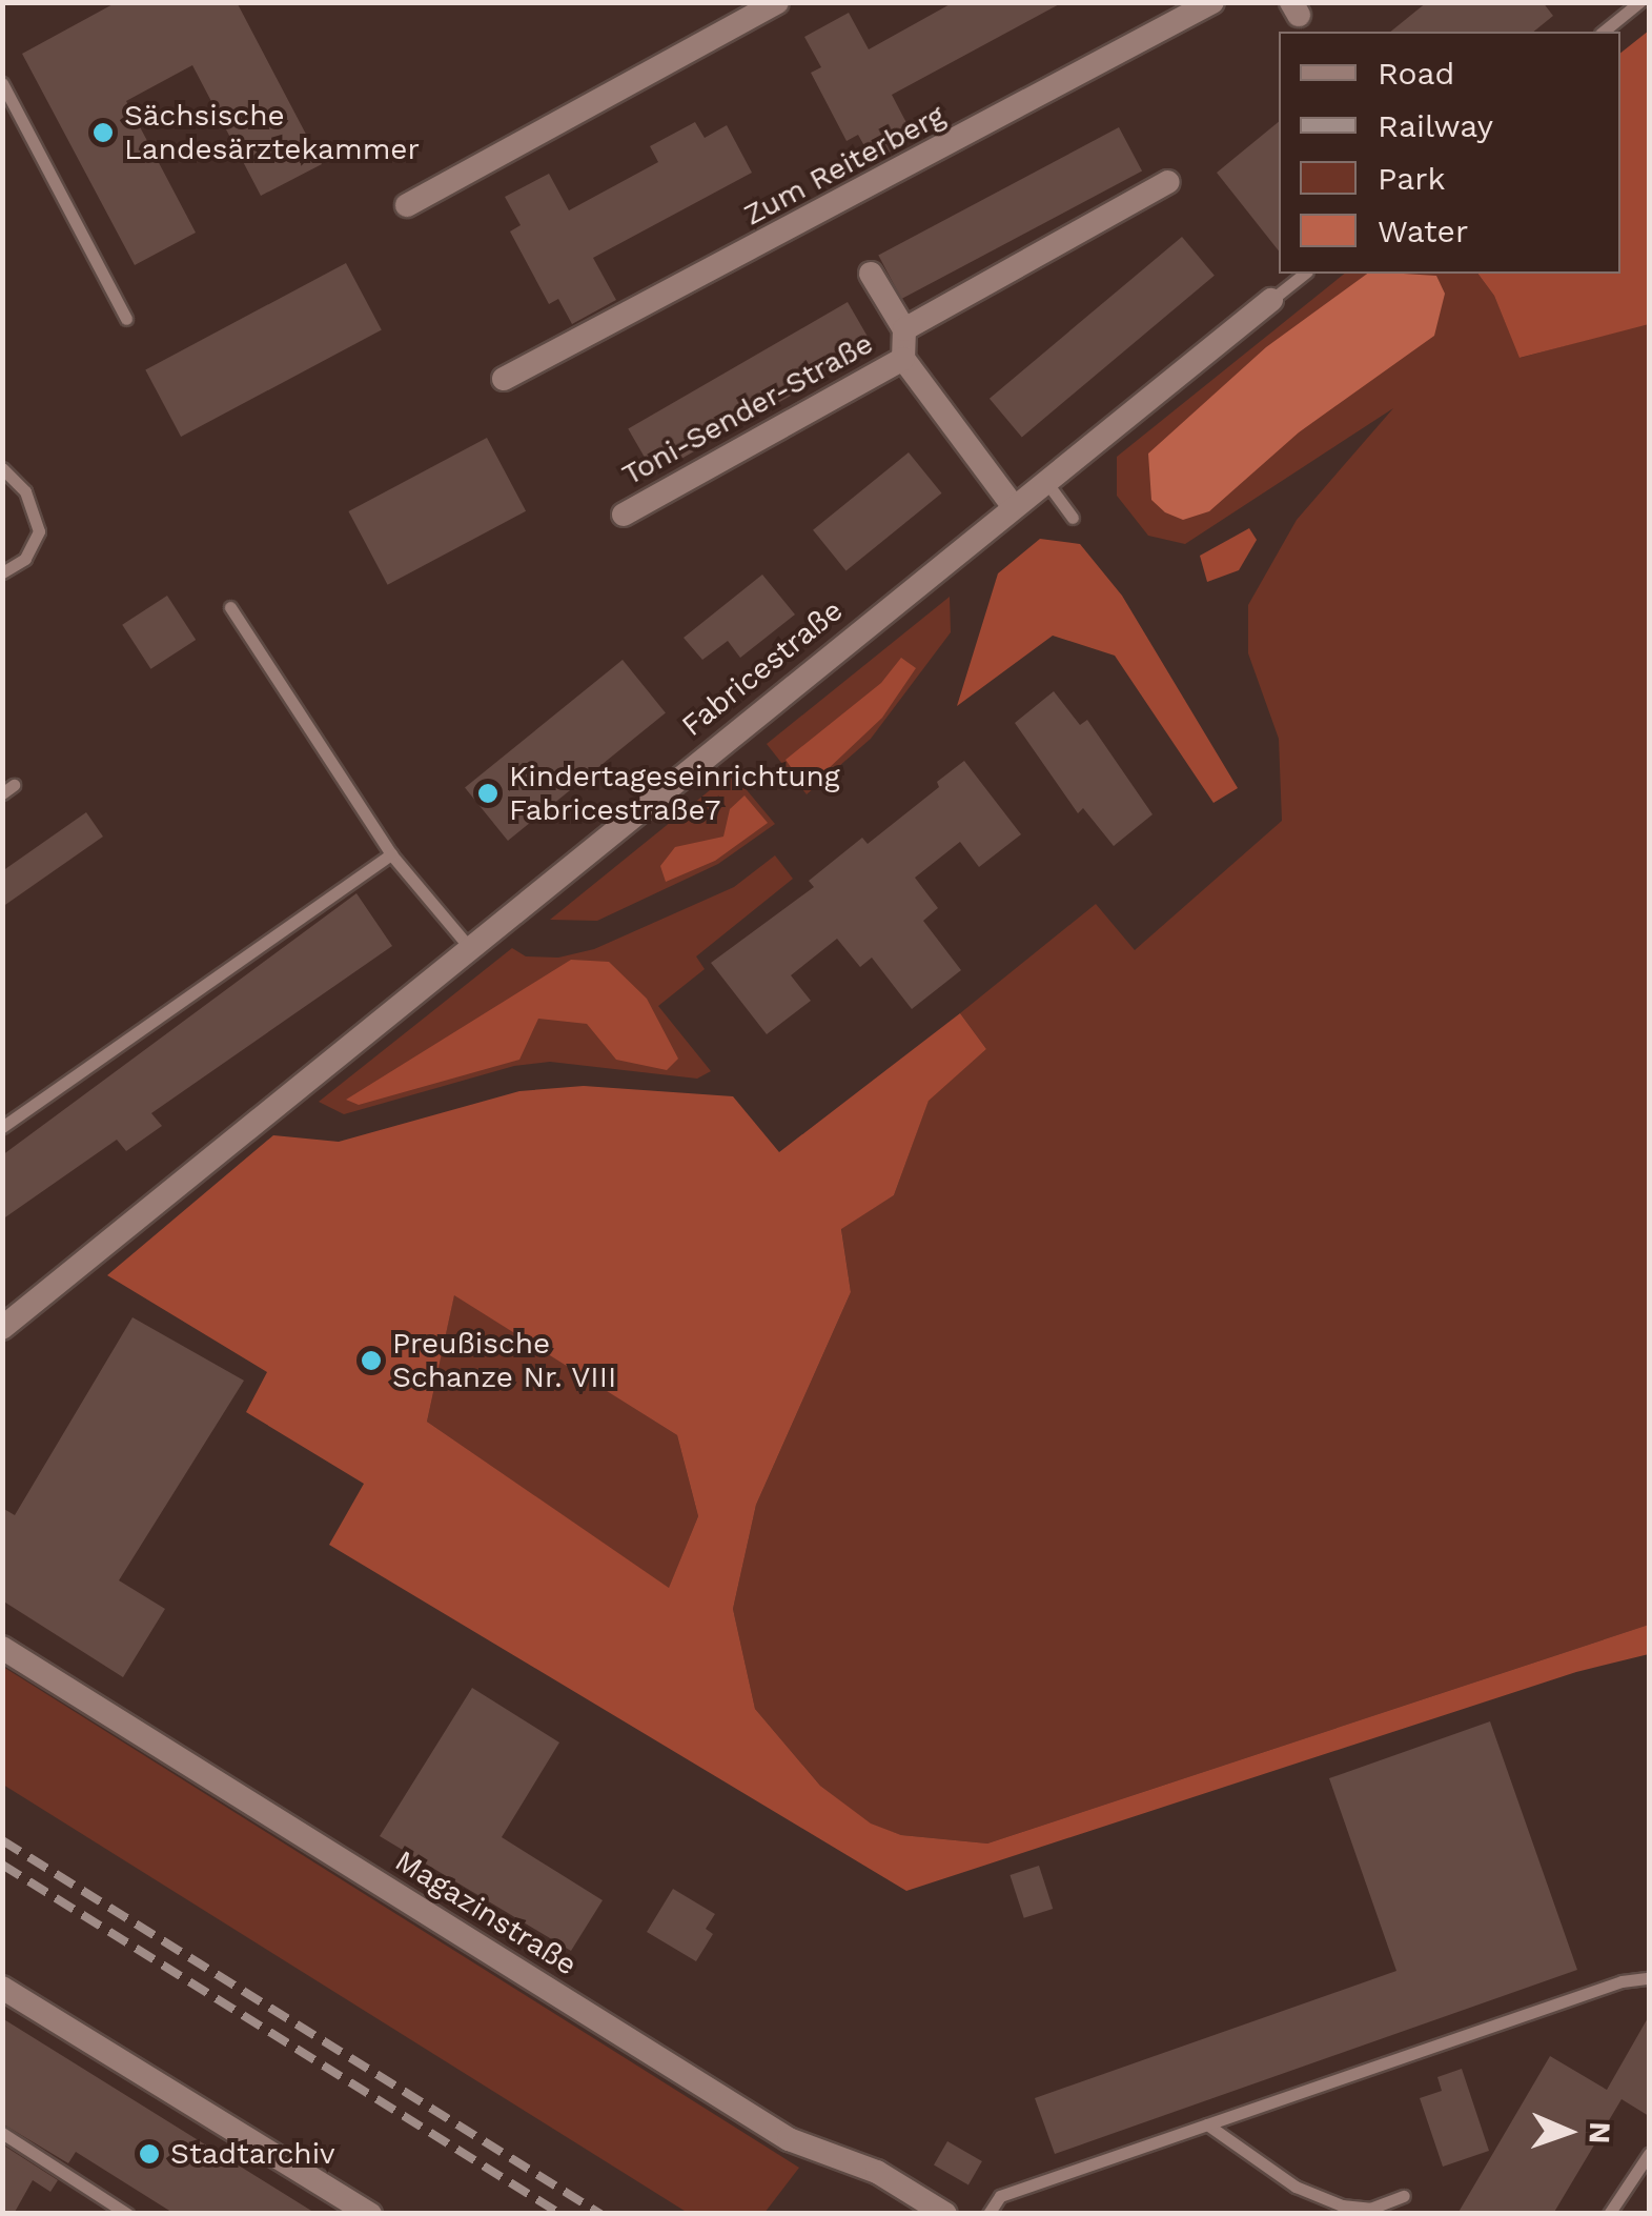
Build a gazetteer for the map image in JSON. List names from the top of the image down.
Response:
{
  "streets": {
    "street": [
      "Zum Reiterberg",
      "Toni-Sender-Straße",
      "Fabricestraße",
      "Magazinstraße"
    ]
  },
  "crossings": [
    ["Toni-Sender-Straße", "Fabricestraße"]
  ],
  "places": [
    "Sächsische Landesärztekammer",
    "Kindertageseinrichtung Fabricestraße7",
    "Preußische Schanze Nr. VIII",
    "Stadtarchiv"
  ],
  "legend": [
    "Road",
    "Railway",
    "Park",
    "Water"
  ],
  "north": "right"
}
